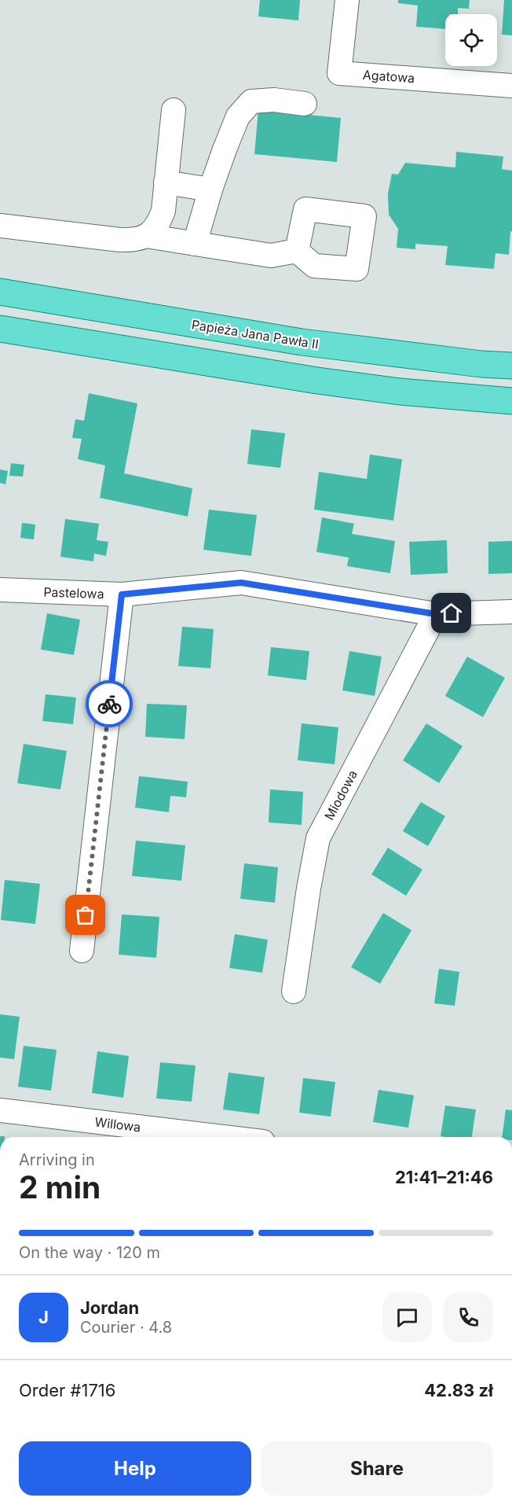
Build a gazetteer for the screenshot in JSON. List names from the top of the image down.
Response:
{
  "streets": {
    "main road": ["Papieża Jana Pawła II"],
    "street": [
      "Agatowa",
      "Pastelowa",
      "Miodowa",
      "Willowa"
    ]
  },
  "crossings": [
    ["Pastelowa", "Miodowa"]
  ],
  "page": {
    "heading": ["2 min", "Arriving in", "21:41–21:46"],
    "panel": [
      "Jordan",
      "Courier · 4.8",
      "Order #1716",
      "42.83 zł"
    ],
    "bar": "On the way · 120 m",
    "round": "J",
    "buttons": ["Help", "Share"]
  }
}
